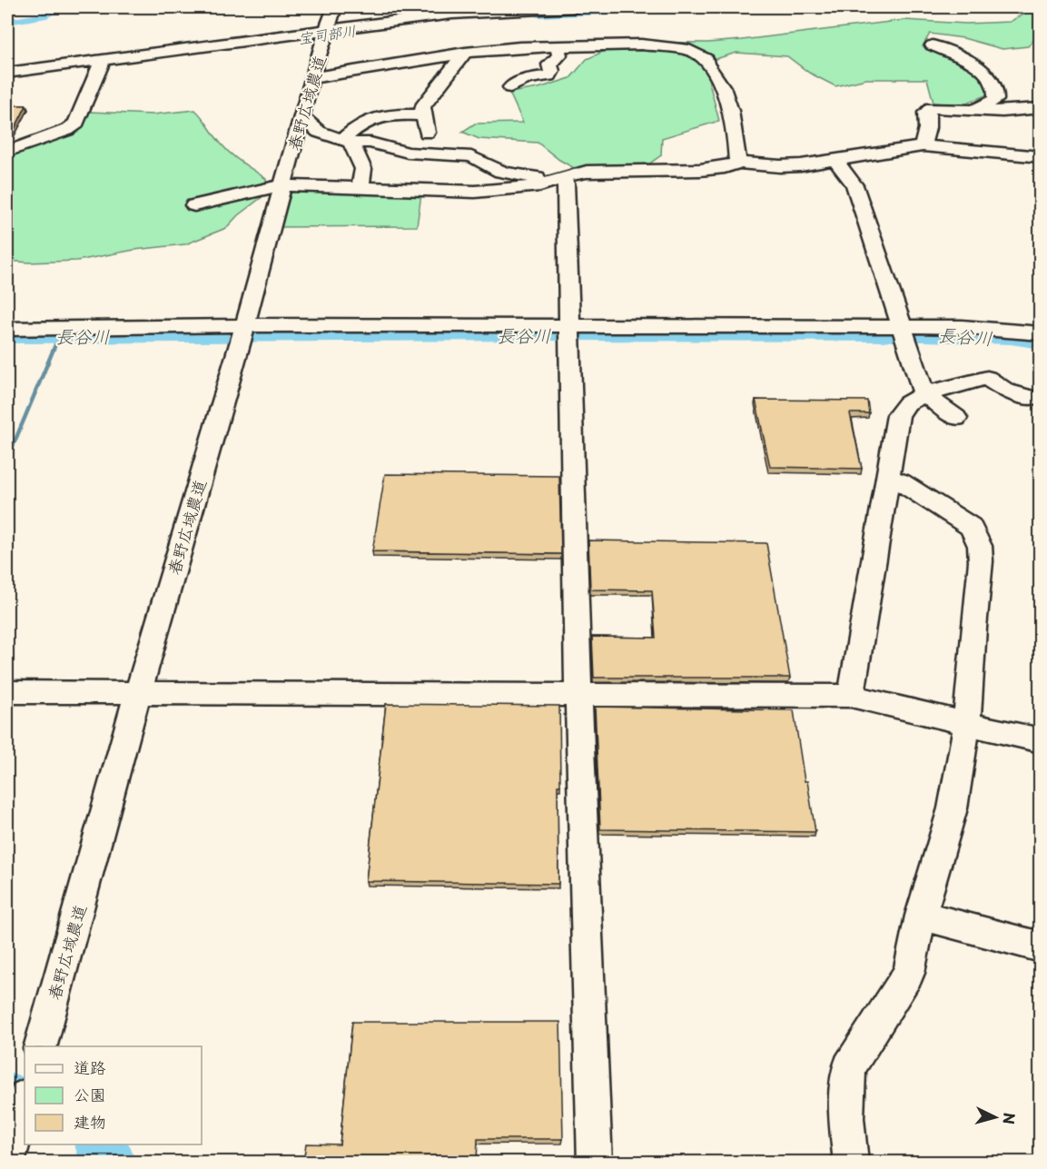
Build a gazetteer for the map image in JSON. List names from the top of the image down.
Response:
{
  "streets": {
    "street": ["春野広域農道"]
  },
  "water": ["宝司部川", "長谷川"],
  "legend": ["道路", "公園", "建物"],
  "north": "right"
}
